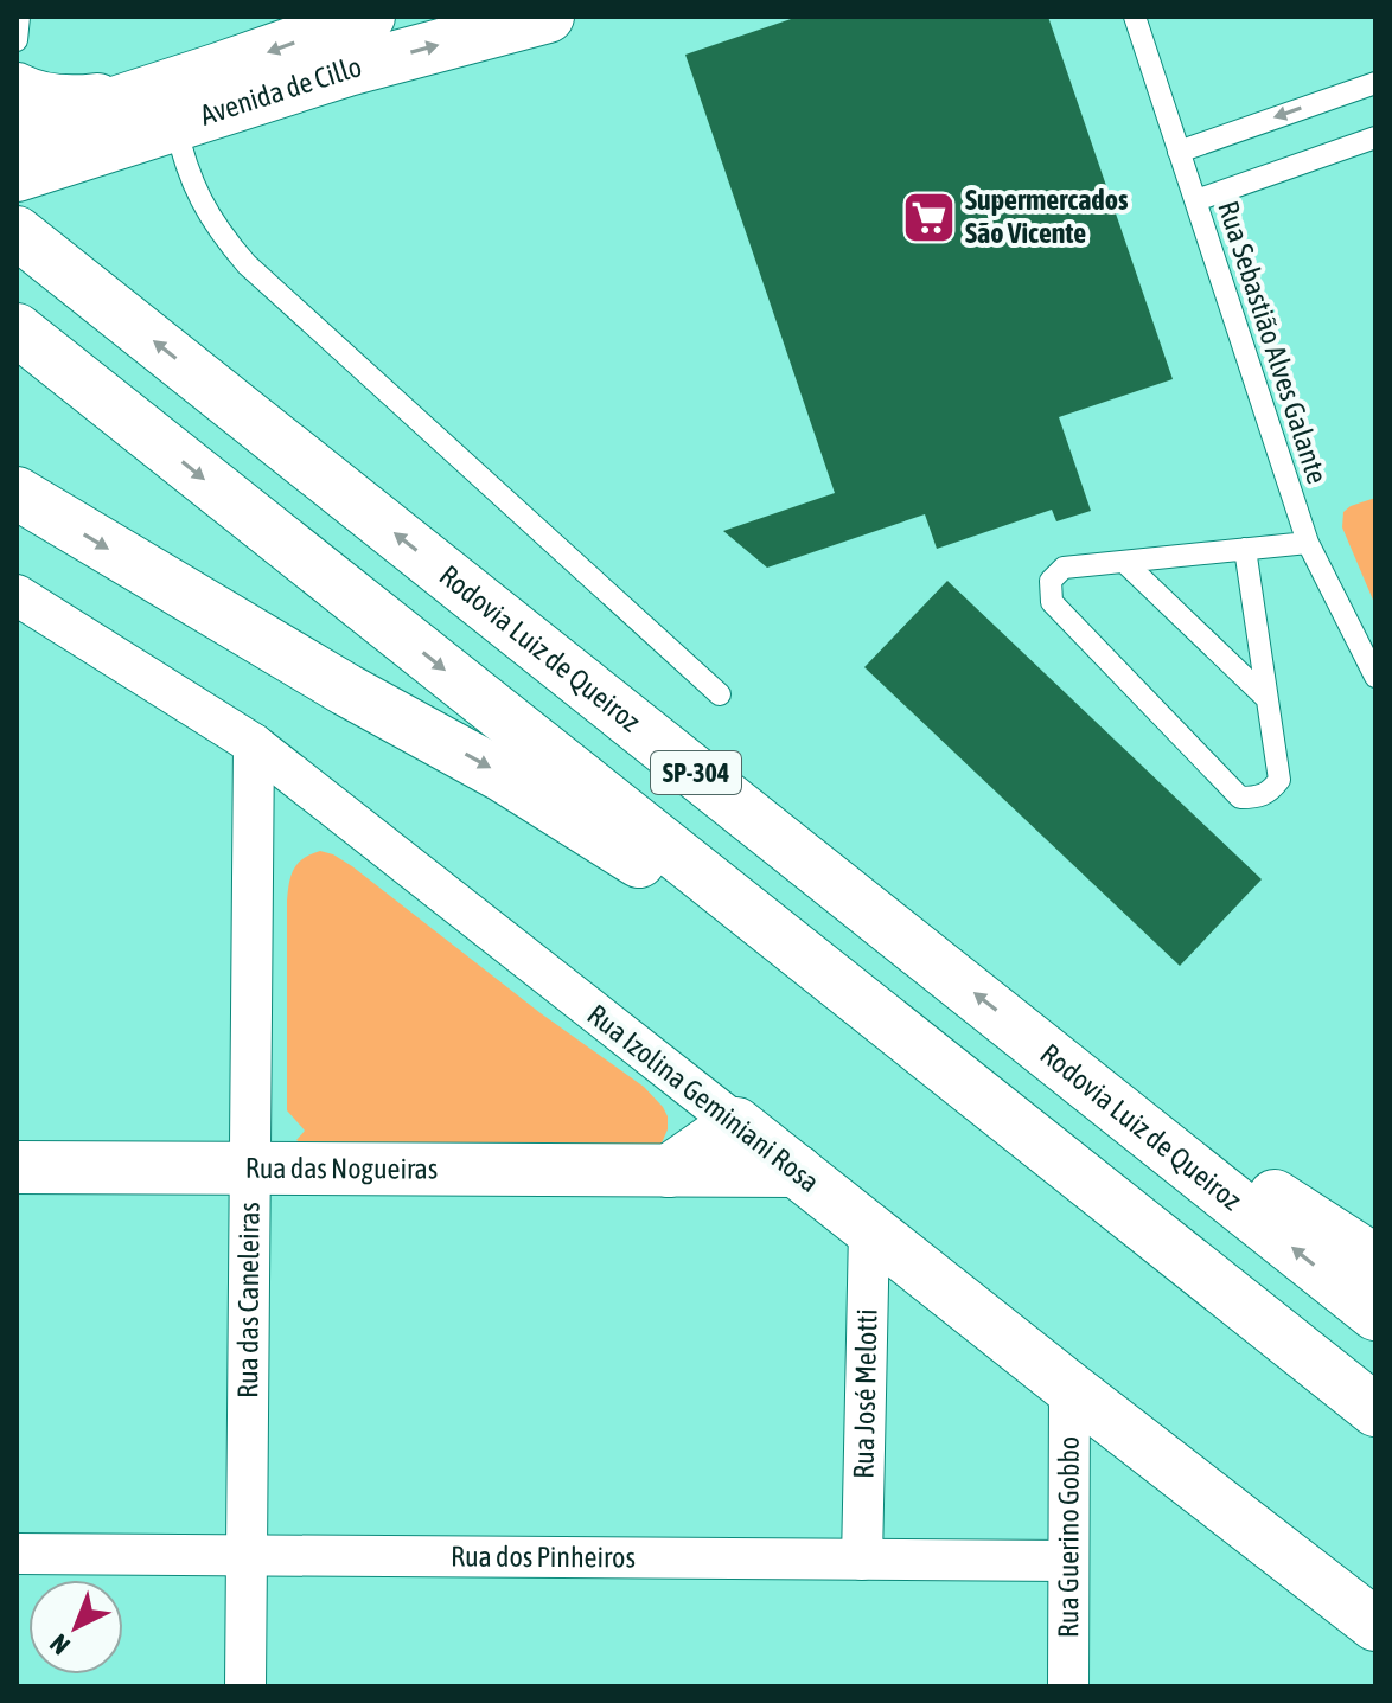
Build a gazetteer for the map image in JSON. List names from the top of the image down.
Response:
{
  "streets": {
    "main road": [
      "Avenida de Cillo",
      "Rodovia Luiz de Queiroz",
      "SP-304",
      "Rua Izolina Geminiani Rosa",
      "Rua das Nogueiras"
    ],
    "street": [
      "Rua das Caneleiras",
      "Rua José Melotti",
      "Rua Guerino Gobbo",
      "Rua dos Pinheiros"
    ],
    "lane": ["Rua Sebastião Alves Galante"]
  },
  "crossings": [
    ["Rua Izolina Geminiani Rosa", "Rua das Nogueiras"],
    ["Rua Izolina Geminiani Rosa", "Rua das Caneleiras"],
    ["Rua Izolina Geminiani Rosa", "Rua José Melotti"],
    ["Rua Izolina Geminiani Rosa", "Rua Guerino Gobbo"],
    ["Rua das Nogueiras", "Rua das Caneleiras"],
    ["Rua das Caneleiras", "Rua dos Pinheiros"],
    ["Rua José Melotti", "Rua dos Pinheiros"],
    ["Rua Guerino Gobbo", "Rua dos Pinheiros"]
  ],
  "places": {
    "supermarket": ["Supermercados São Vicente"]
  },
  "north": "bottom left"
}
